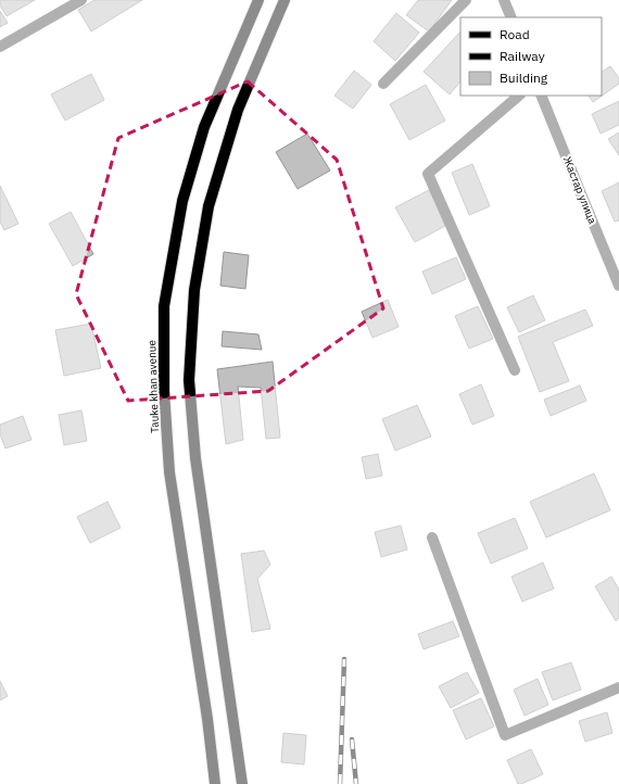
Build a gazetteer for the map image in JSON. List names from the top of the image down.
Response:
{
  "streets": {
    "main road": ["Tauke khan avenue"],
    "street": ["Жастар улица"]
  },
  "legend": ["Road", "Railway", "Building"]
}
